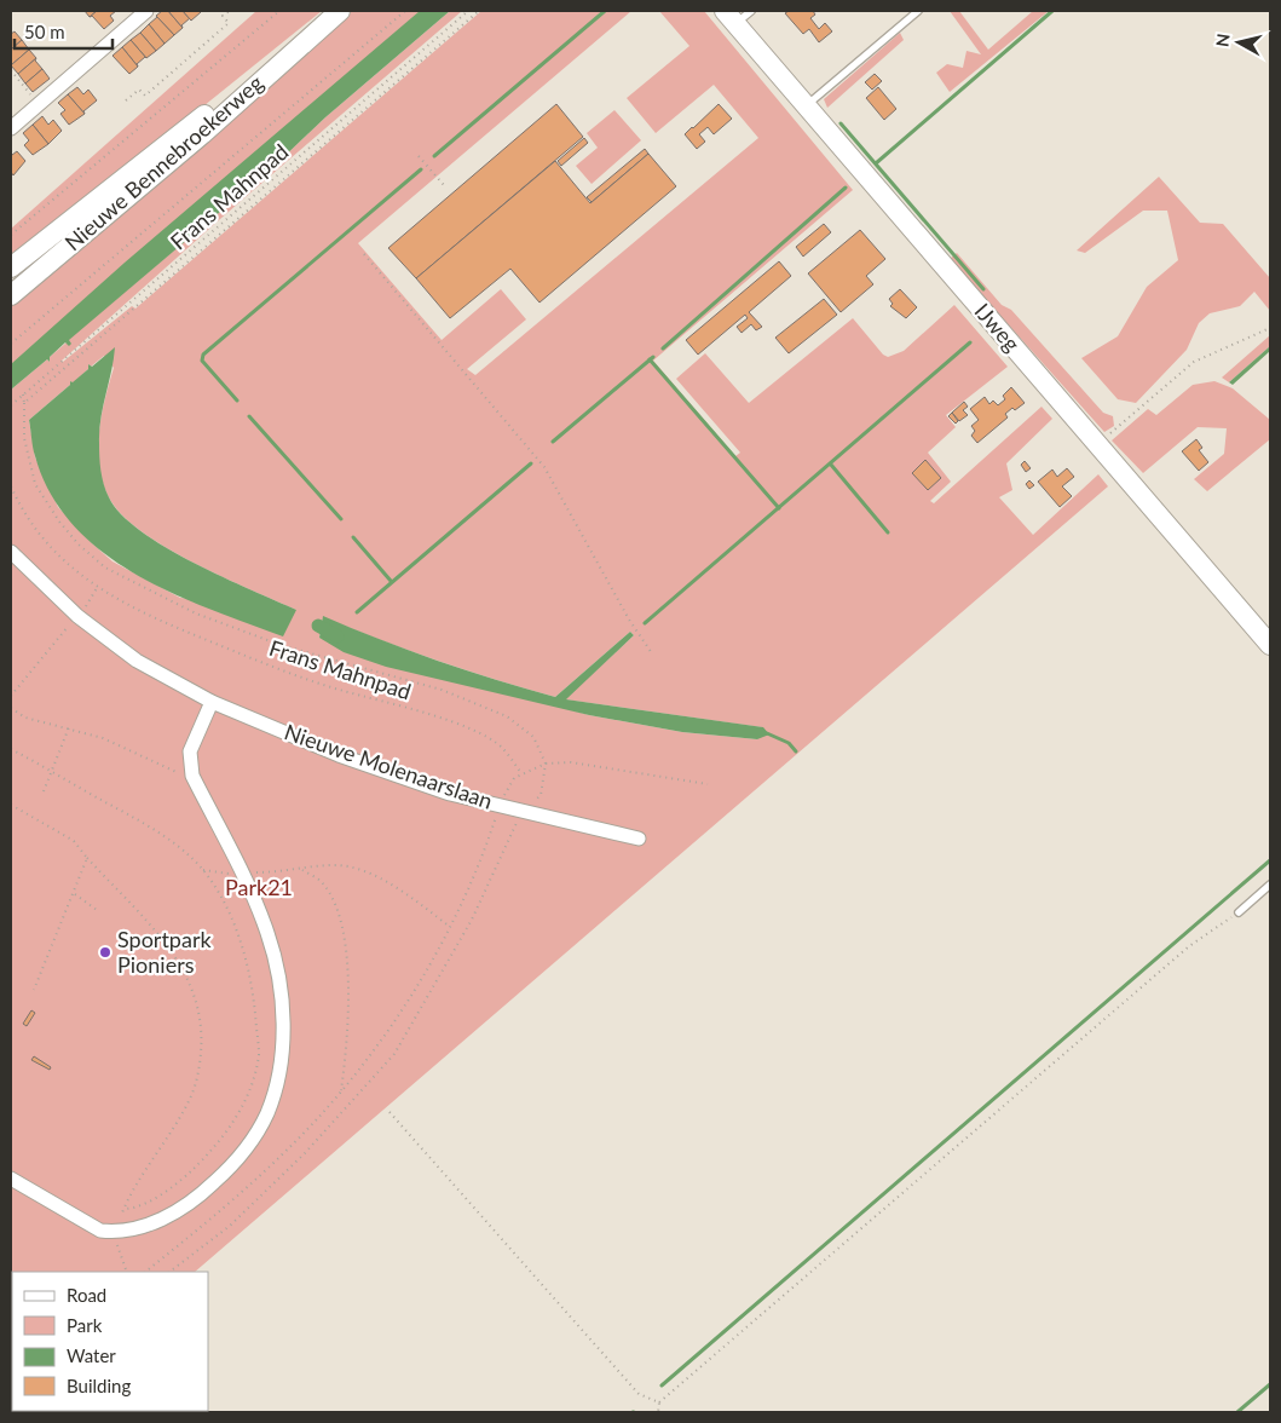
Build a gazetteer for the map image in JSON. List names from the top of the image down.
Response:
{
  "streets": {
    "main road": ["Nieuwe Bennebroekerweg", "IJweg"],
    "street": ["Nieuwe Molenaarslaan"],
    "path": ["Frans Mahnpad"]
  },
  "parks": ["Park21"],
  "places": ["Sportpark Pioniers"],
  "legend": [
    "Road",
    "Park",
    "Water",
    "Building"
  ],
  "scale_bar": "50 m",
  "north": "left"
}
